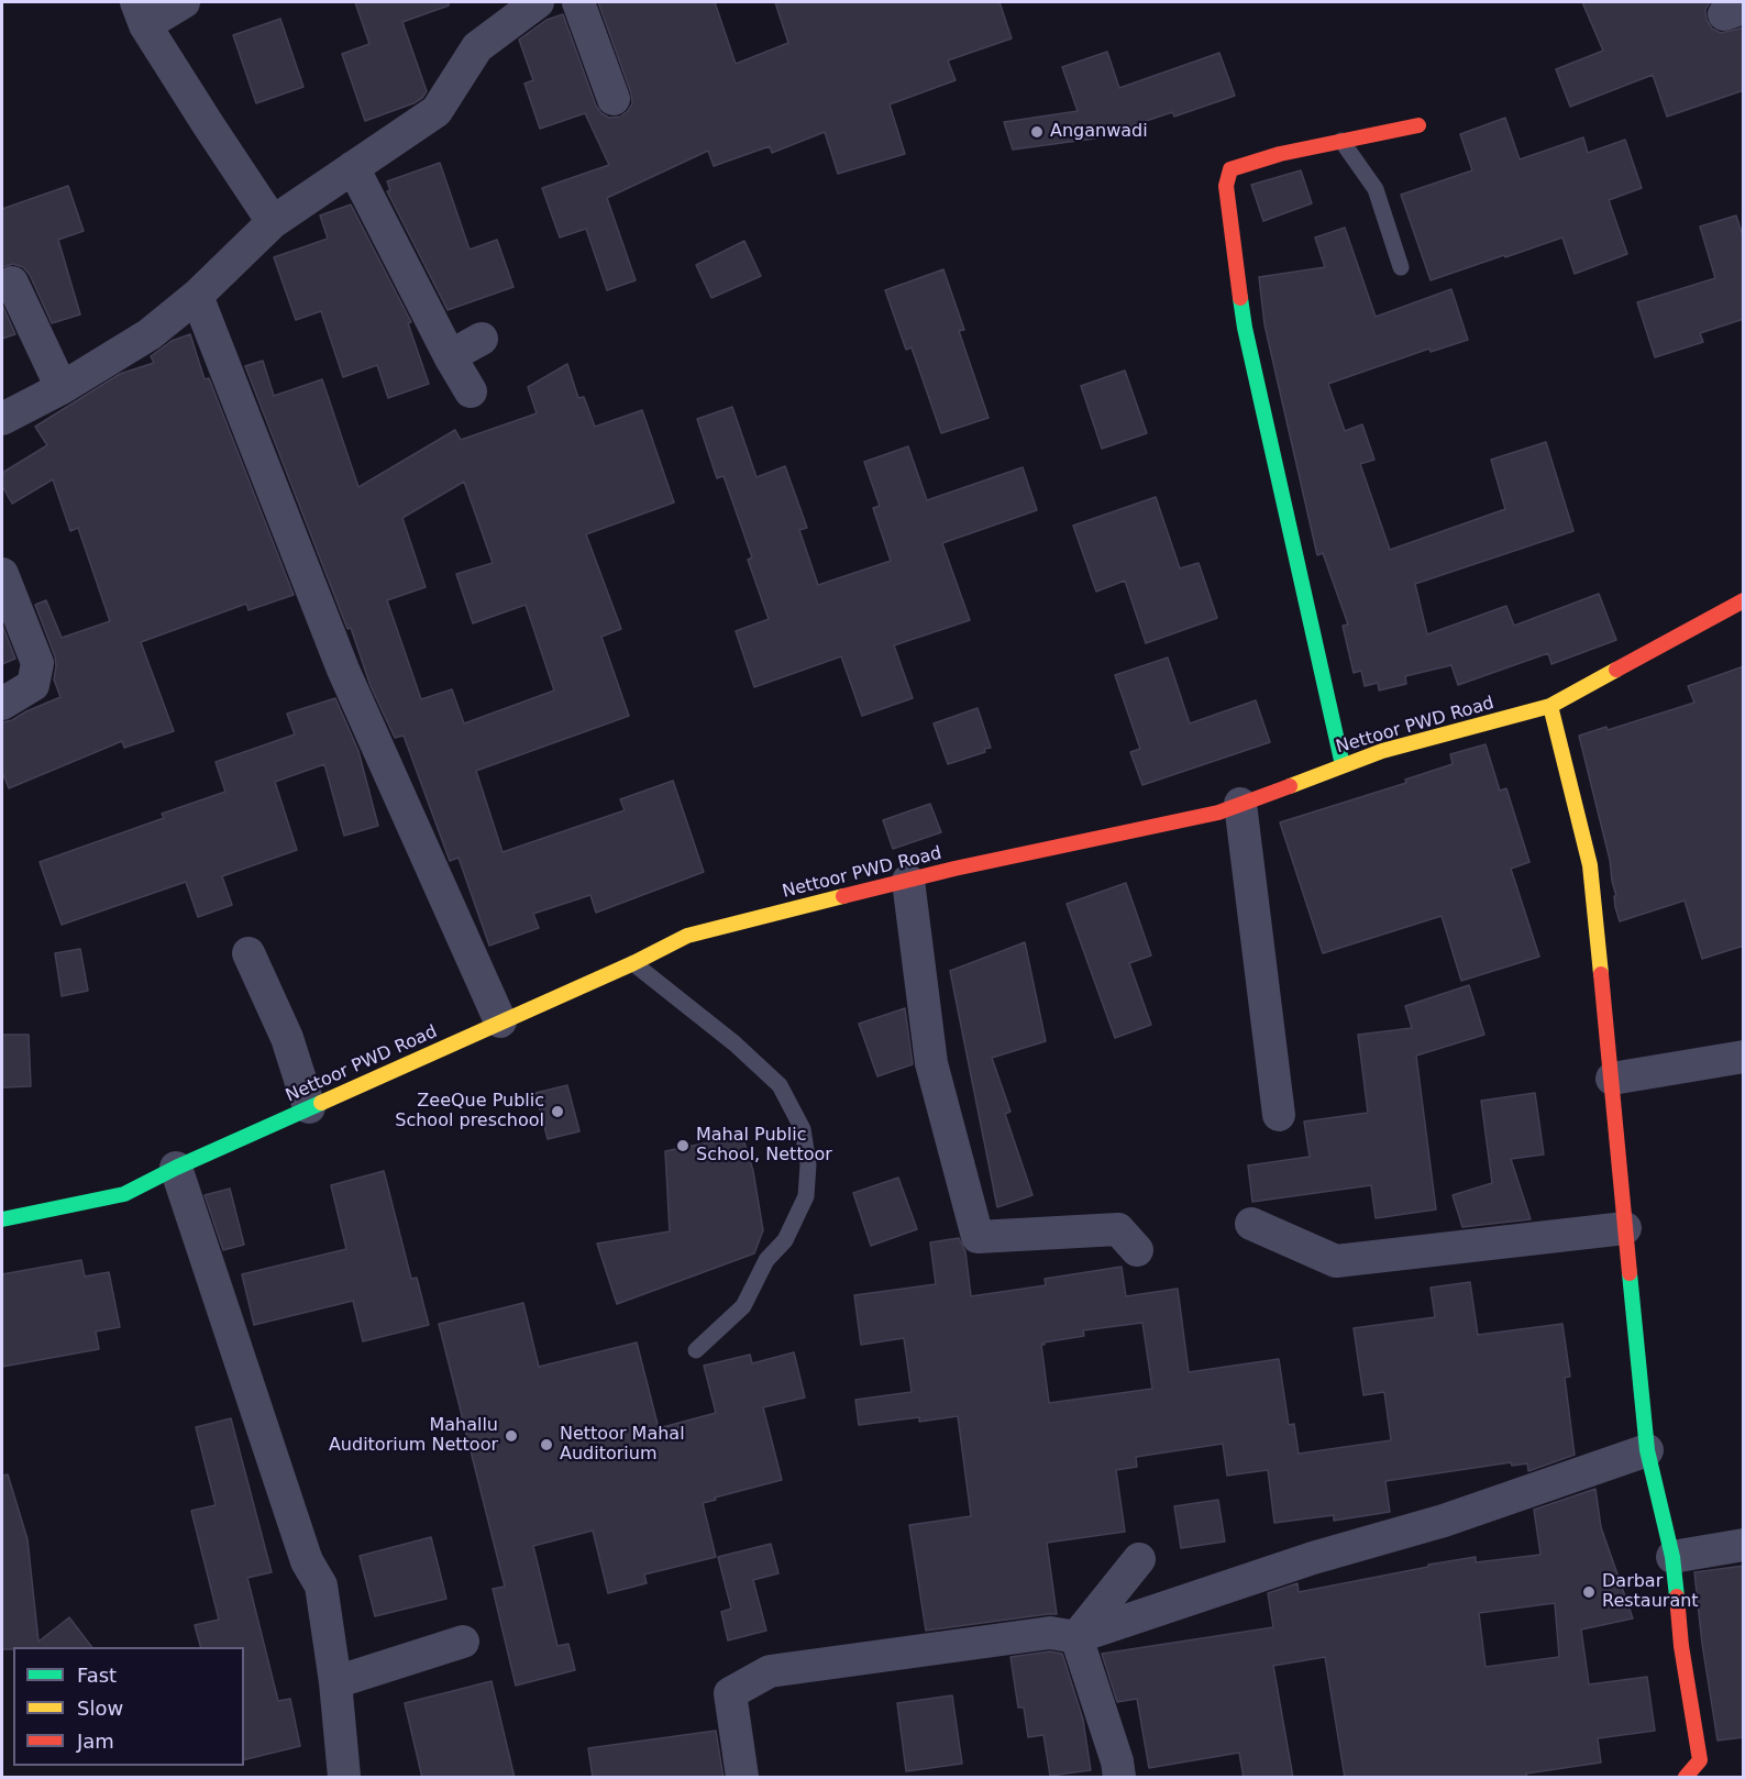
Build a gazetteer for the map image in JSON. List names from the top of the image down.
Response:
{
  "streets": {
    "street": ["Nettoor PWD Road"]
  },
  "places": [
    "Anganwadi",
    "ZeeQue Public School preschool",
    "Mahal Public School, Nettoor",
    "Mahallu Auditorium Nettoor",
    "Nettoor Mahal Auditorium",
    "Darbar Restaurant"
  ],
  "legend": ["Fast", "Slow", "Jam"]
}
